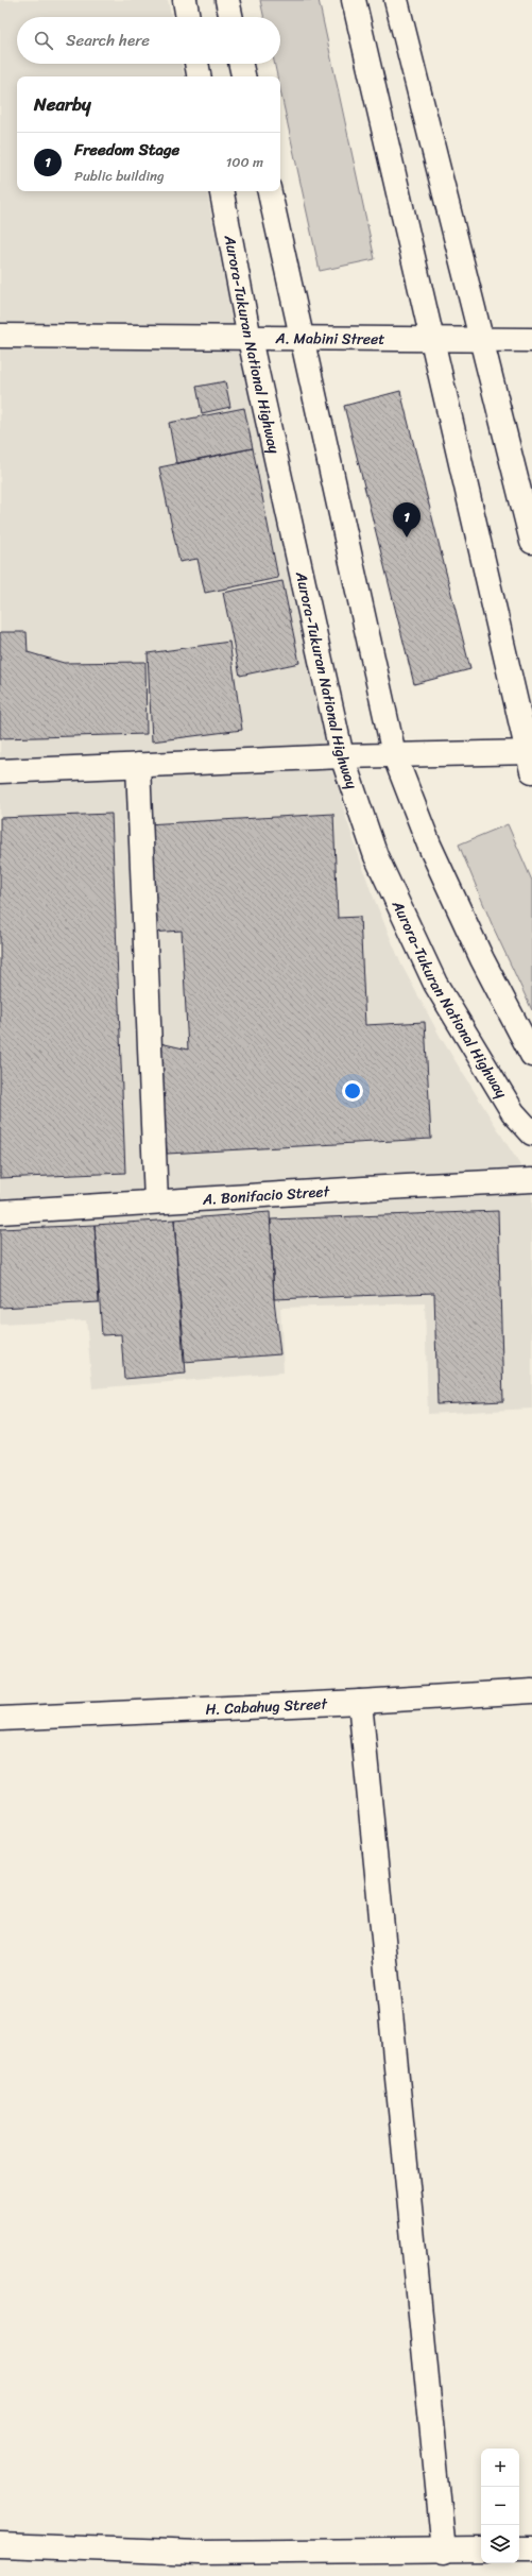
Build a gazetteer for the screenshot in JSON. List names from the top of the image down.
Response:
{
  "streets": {
    "main road": [
      "A. Mabini Street",
      "Aurora-Tukuran National Highway",
      "A. Bonifacio Street",
      "H. Cabahug Street"
    ]
  },
  "crossings": [
    ["A. Mabini Street", "Aurora-Tukuran National Highway"]
  ],
  "page": {
    "search": "Search here",
    "heading": "Nearby",
    "list": [
      {
        "mark": "1",
        "name": "Freedom Stage",
        "note": "Public building",
        "value": "100 m"
      }
    ],
    "pins": "1",
    "map_buttons": ["+", "−"]
  }
}
